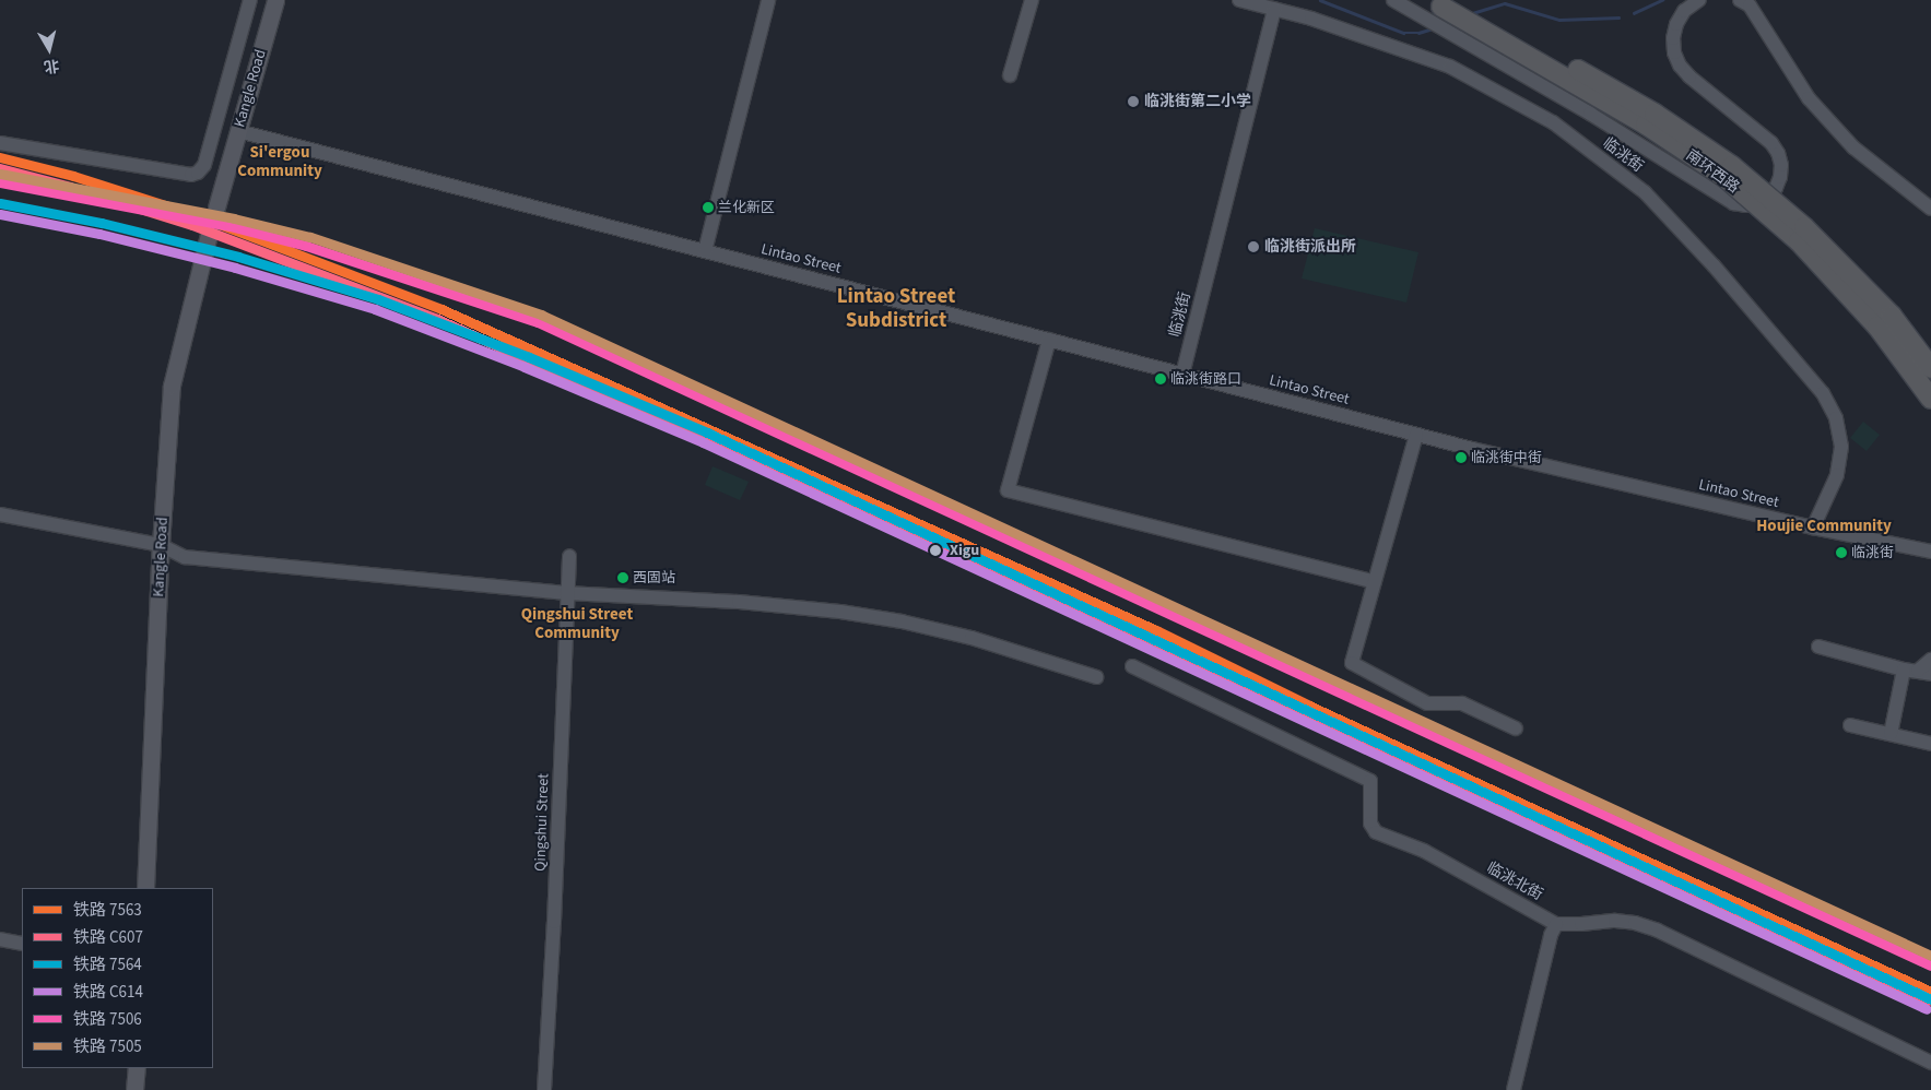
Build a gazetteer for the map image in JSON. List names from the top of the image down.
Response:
{
  "streets": {
    "highway": ["南环西路"],
    "main road": ["Kangle Road"],
    "street": [
      "临洮街",
      "Lintao Street",
      "Qingshui Street",
      "临洮北街"
    ]
  },
  "crossings": [
    ["Kangle Road", "Lintao Street"],
    ["临洮街", "Lintao Street"]
  ],
  "districts": [
    "Si'ergou Community",
    "Lintao Street Subdistrict",
    "Houjie Community",
    "Qingshui Street Community"
  ],
  "places": [
    "临洮街第二小学",
    "兰化新区",
    "临洮街派出所",
    "临洮街路口",
    "临洮街中街",
    "Xigu",
    "临洮街",
    "西固站"
  ],
  "lines": [
    "rail line 7563",
    "rail line C607",
    "rail line 7505",
    "rail line 7506",
    "rail line 7564",
    "rail line C614"
  ],
  "legend": [
    "铁路 7563",
    "铁路 C607",
    "铁路 7564",
    "铁路 C614",
    "铁路 7506",
    "铁路 7505"
  ],
  "north": "bottom"
}
